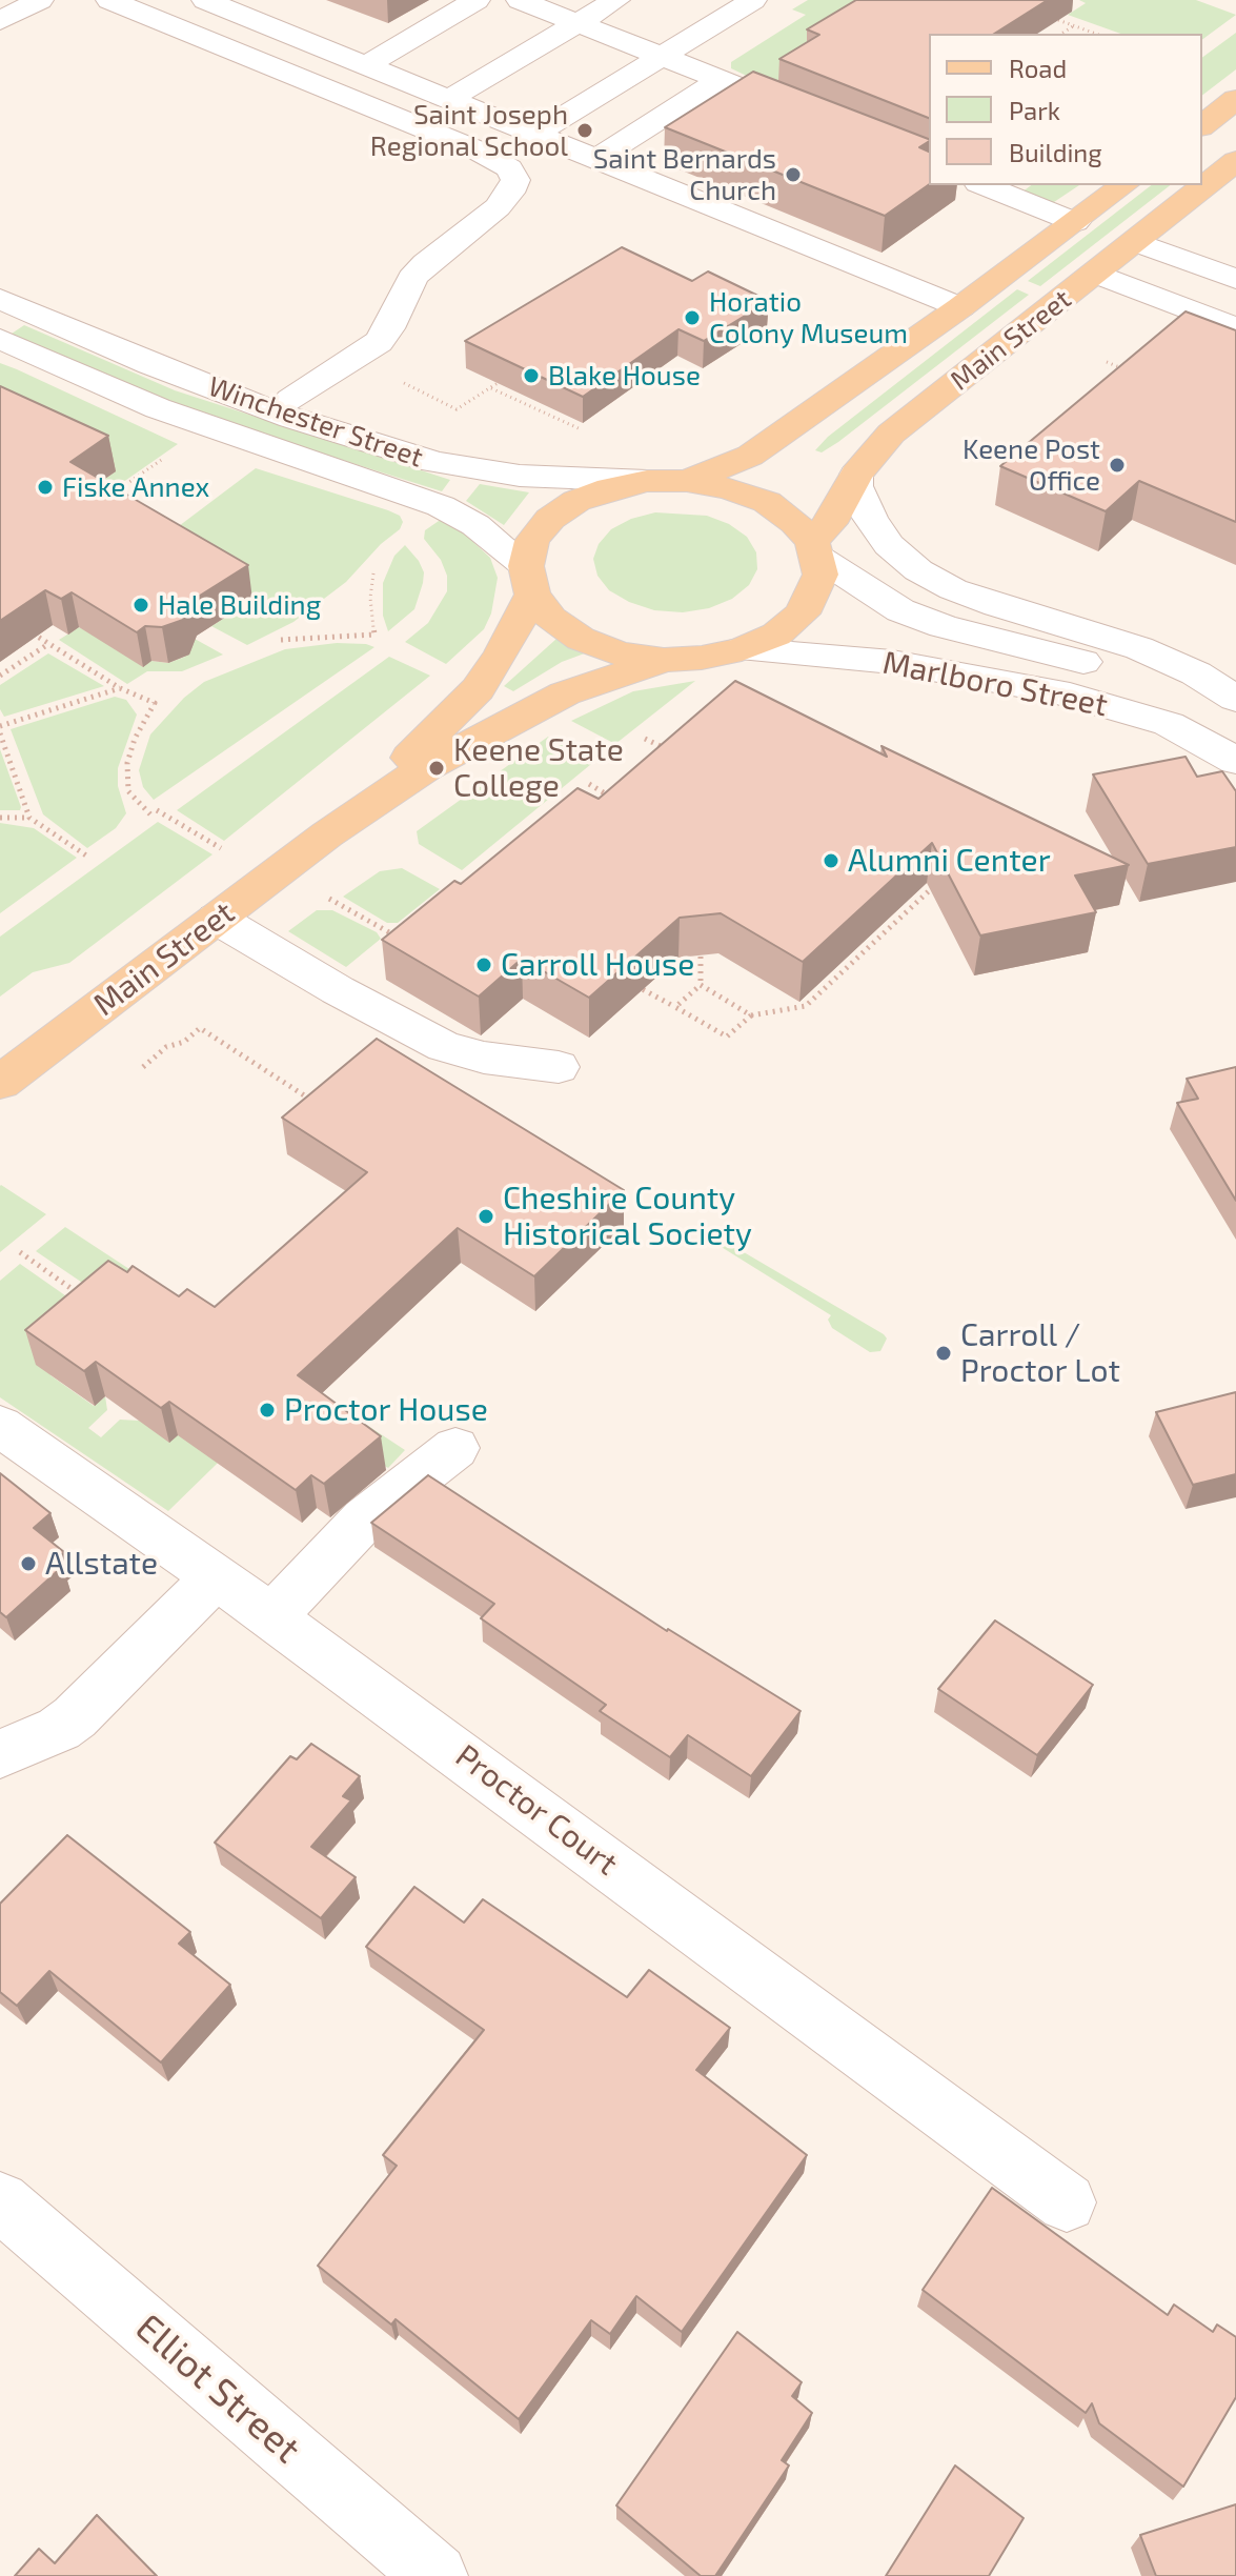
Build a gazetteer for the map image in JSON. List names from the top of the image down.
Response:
{
  "streets": {
    "main road": ["Main Street"],
    "street": [
      "Winchester Street",
      "Marlboro Street",
      "Proctor Court",
      "Elliot Street"
    ]
  },
  "crossings": [
    ["Main Street", "Winchester Street"],
    ["Main Street", "Marlboro Street"],
    ["Winchester Street", "Marlboro Street"]
  ],
  "places": [
    "Saint Joseph Regional School",
    "Saint Bernards Church",
    "Horatio Colony Museum",
    "Blake House",
    "Keene Post Office",
    "Fiske Annex",
    "Hale Building",
    "Keene State College",
    "Alumni Center",
    "Carroll House",
    "Cheshire County Historical Society",
    "Carroll / Proctor Lot",
    "Proctor House",
    "Allstate"
  ],
  "legend": ["Road", "Park", "Building"]
}
